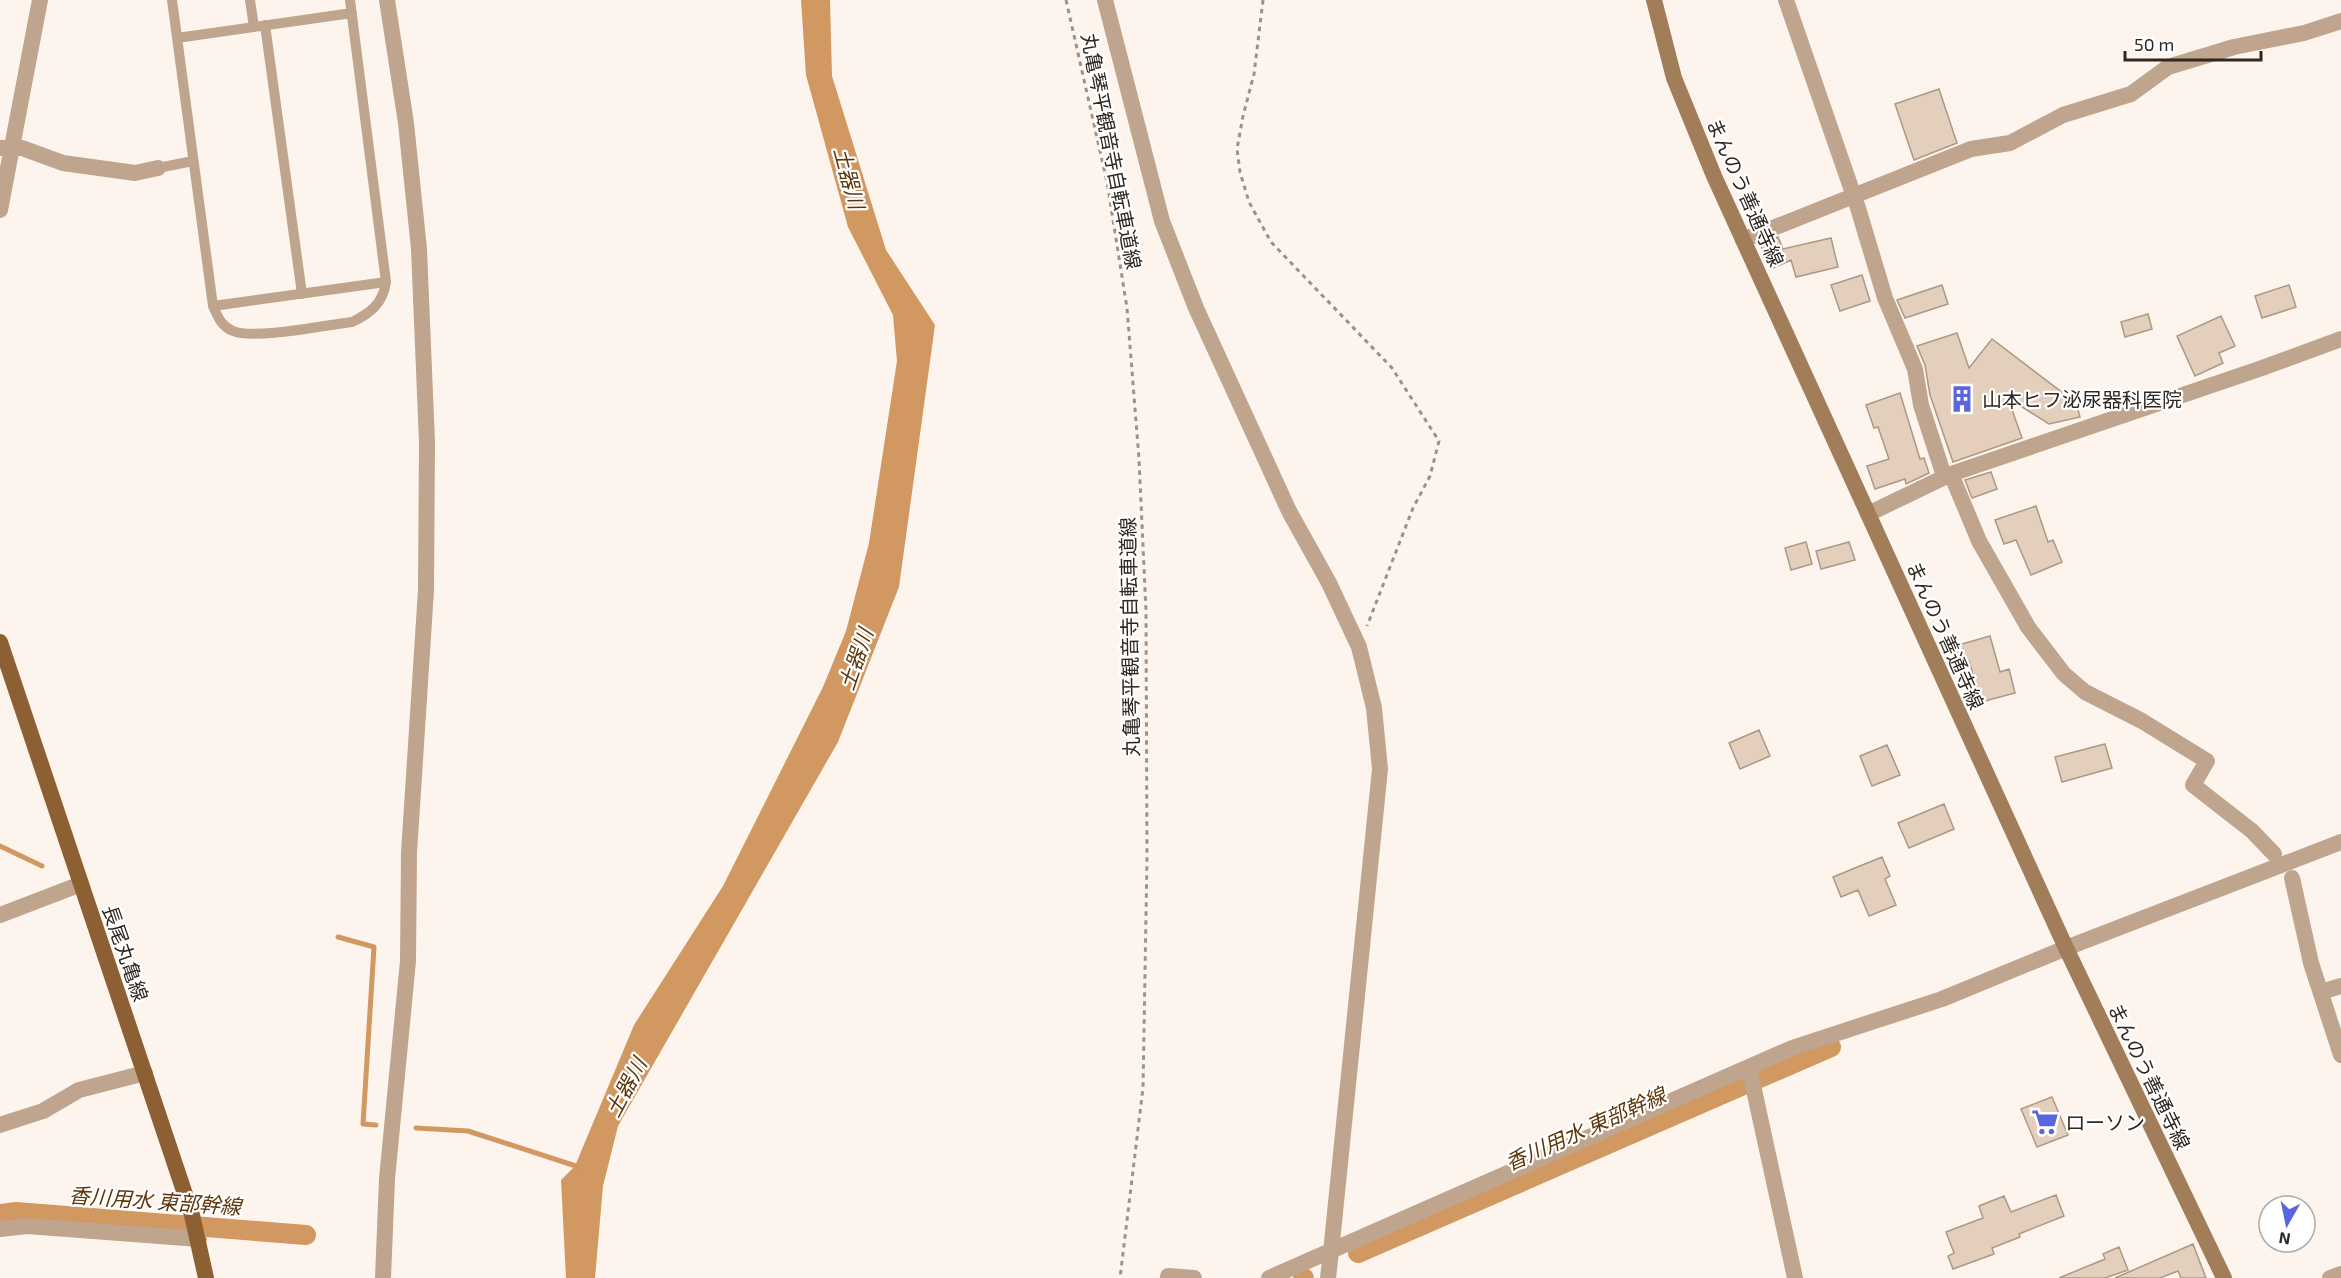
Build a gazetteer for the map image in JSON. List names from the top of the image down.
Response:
{
  "streets": {
    "main road": ["まんのう善通寺線", "長尾丸亀線"],
    "path": ["丸亀琴平観音寺自転車道線"]
  },
  "water": ["土器川", "香川用水 東部幹線"],
  "places": {
    "building": ["山本ヒフ泌尿器科医院"],
    "supermarket": ["ローソン"]
  },
  "scale_bar": "50 m",
  "north": "bottom"
}
